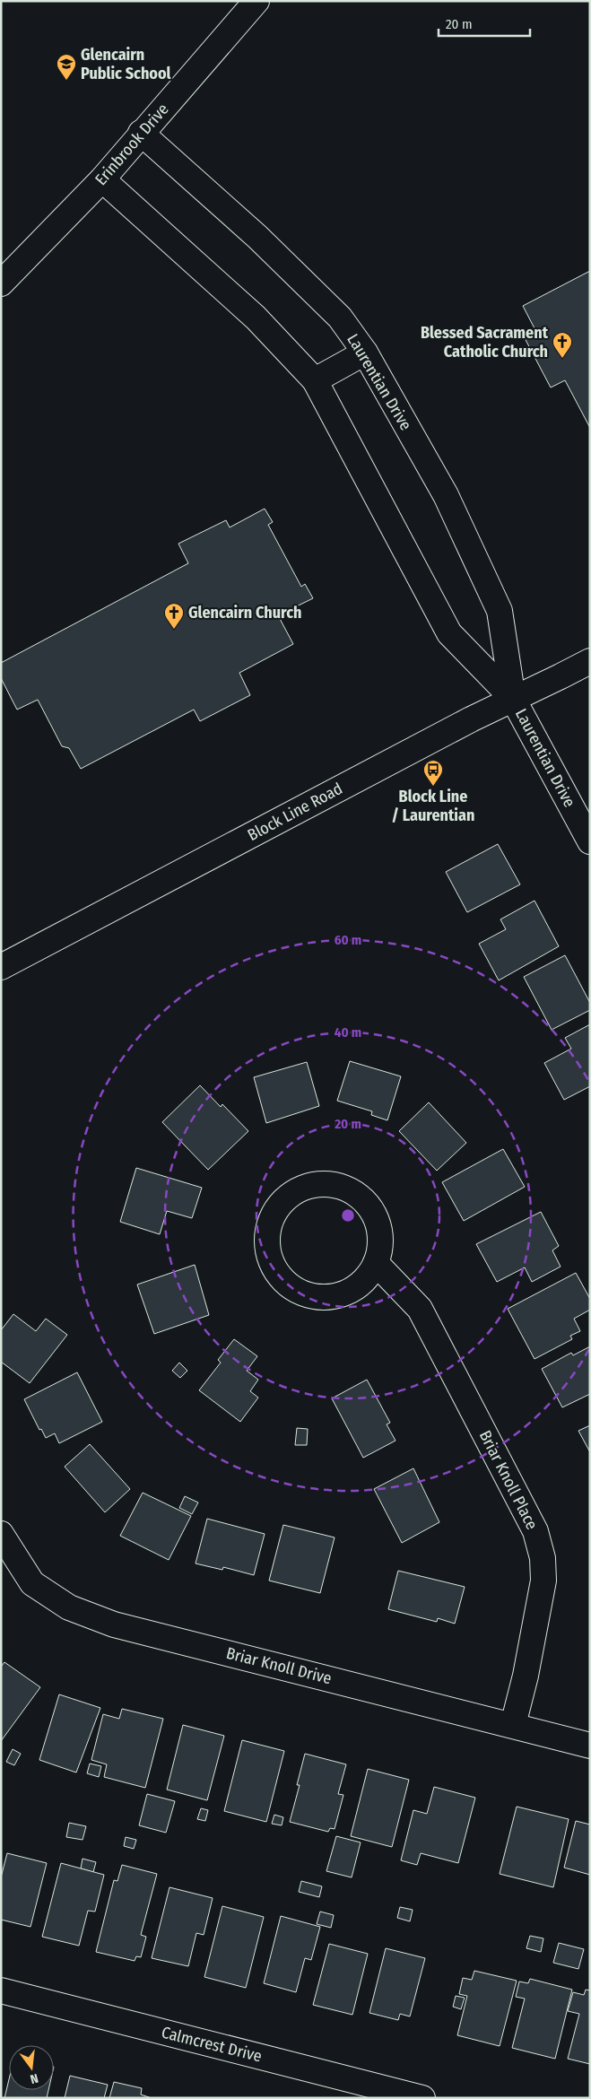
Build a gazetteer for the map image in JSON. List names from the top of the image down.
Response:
{
  "streets": {
    "street": [
      "Erinbrook Drive",
      "Laurentian Drive",
      "Block Line Road",
      "Briar Knoll Place",
      "Briar Knoll Drive",
      "Calmcrest Drive"
    ]
  },
  "crossings": [
    ["Erinbrook Drive", "Laurentian Drive"],
    ["Laurentian Drive", "Block Line Road"],
    ["Briar Knoll Place", "Briar Knoll Drive"]
  ],
  "places": {
    "school or university": ["Glencairn Public School"],
    "church": ["Blessed Sacrament Catholic Church", "Glencairn Church"],
    "bus stop": ["Block Line / Laurentian"]
  },
  "scale_bar": "20 m",
  "north": "bottom",
  "rings": ["60 m", "40 m", "20 m"]
}
